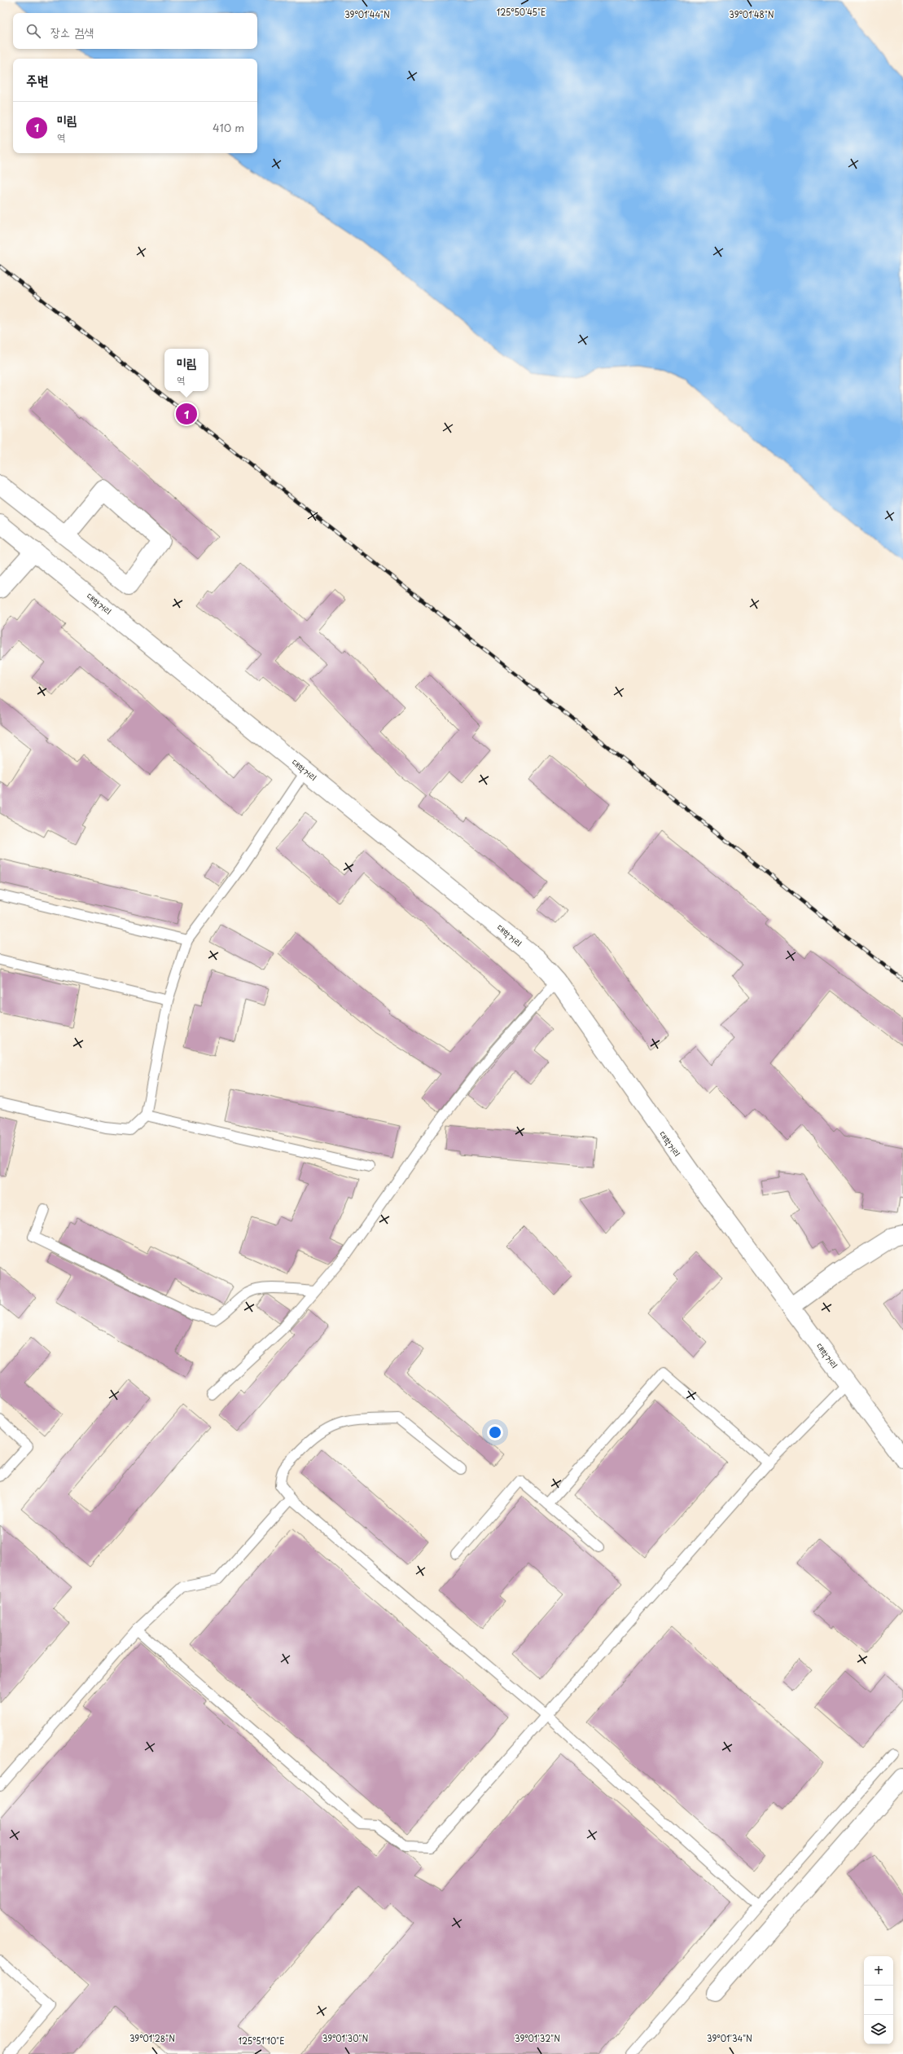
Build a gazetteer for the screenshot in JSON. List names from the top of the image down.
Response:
{
  "streets": {
    "main road": ["대학거리"]
  },
  "page": {
    "search": "장소 검색",
    "heading": "주변",
    "list": [
      {
        "mark": "1",
        "name": "미림",
        "note": "역",
        "value": "410 m"
      }
    ],
    "popup": ["미림", "역"],
    "pins": "1",
    "map_buttons": ["+", "−"]
  },
  "coordinates": [
    "125°50'45\"E",
    "39°01'44\"N",
    "39°01'48\"N",
    "39°01'28\"N",
    "39°01'30\"N",
    "39°01'32\"N",
    "39°01'34\"N",
    "125°51'10\"E"
  ]
}
